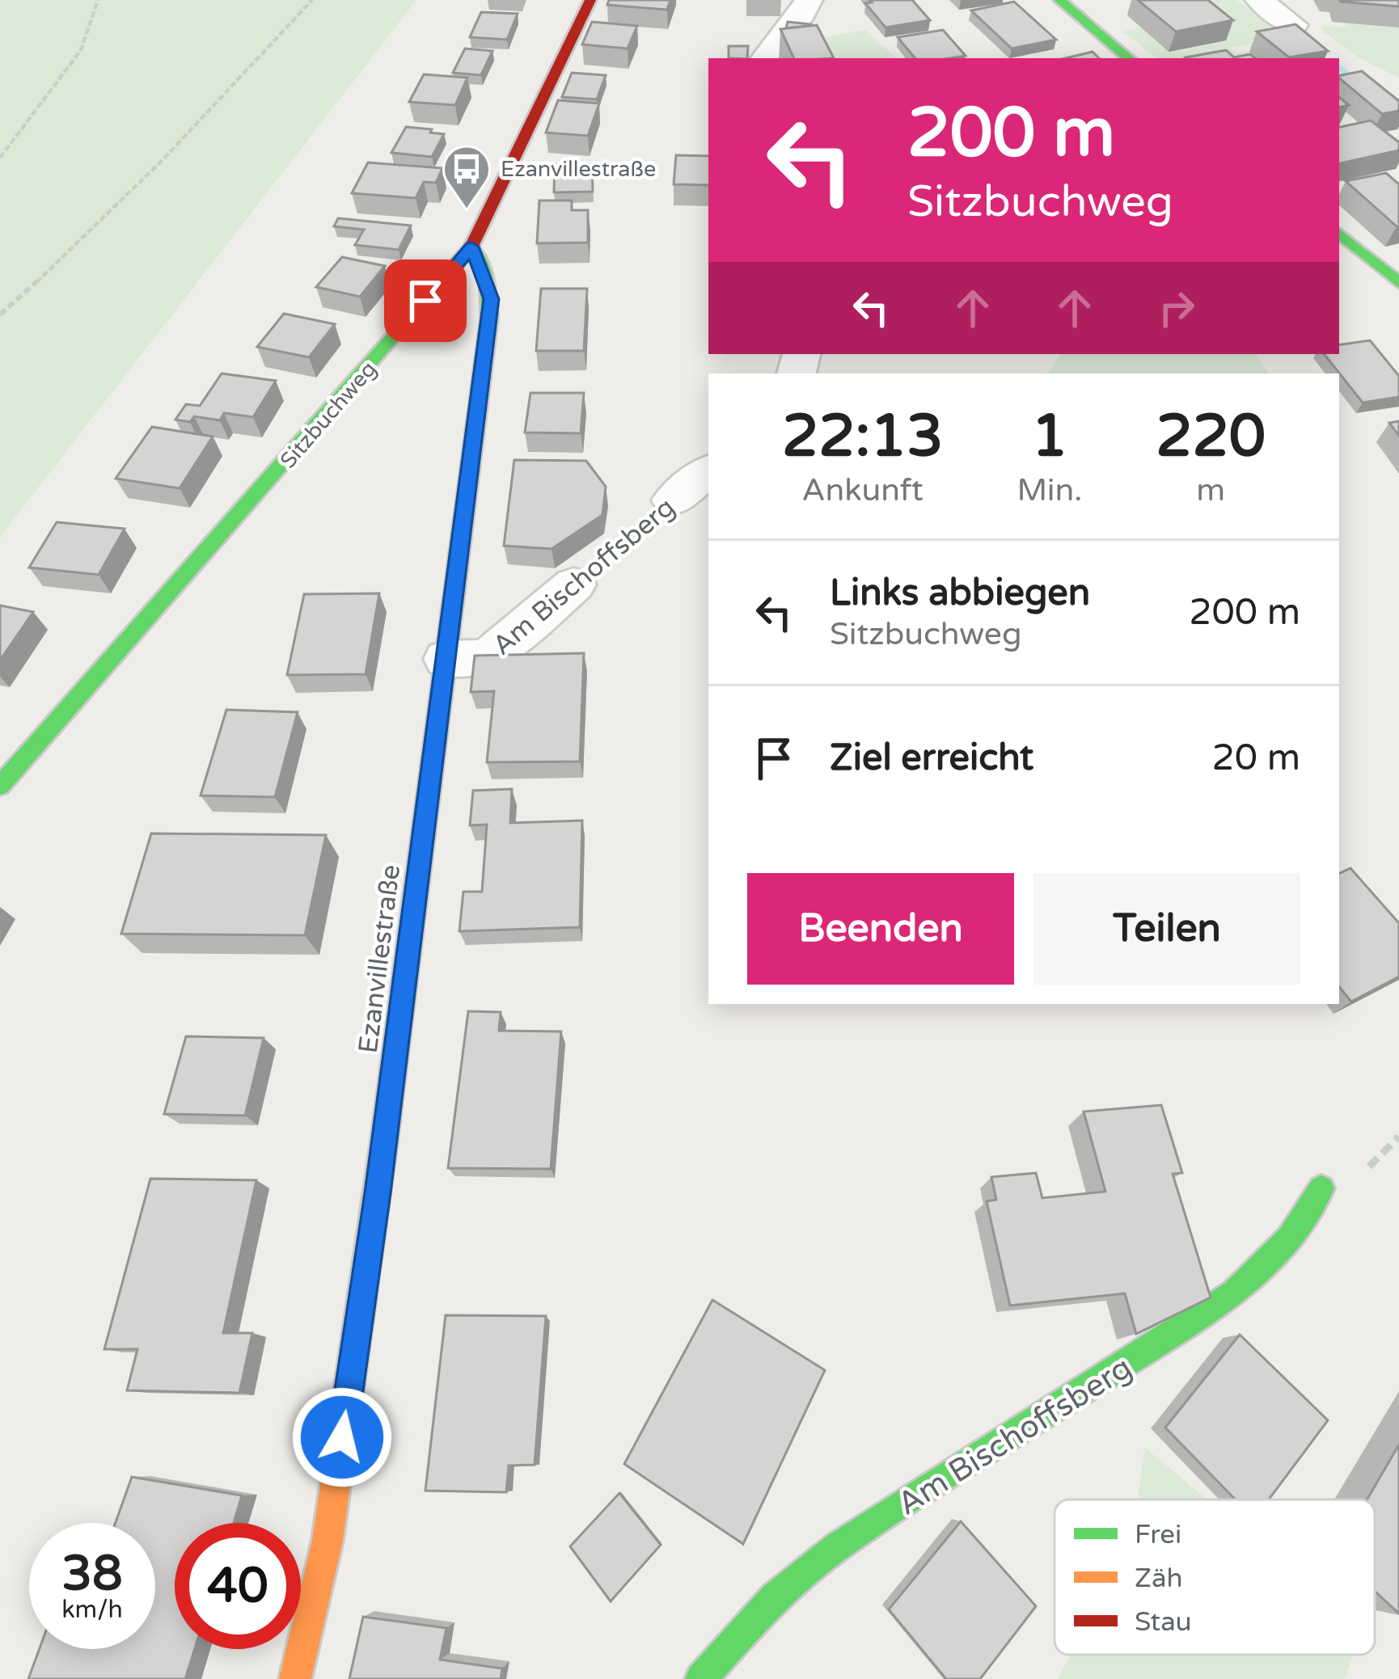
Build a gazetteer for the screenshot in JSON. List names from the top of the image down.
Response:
{
  "streets": {
    "street": ["Sitzbuchweg", "Am Bischoffsberg", "Ezanvillestraße"]
  },
  "crossings": [
    ["Sitzbuchweg", "Ezanvillestraße"],
    ["Am Bischoffsberg", "Ezanvillestraße"]
  ],
  "places": {
    "bus stop": ["Ezanvillestraße"]
  },
  "legend": ["Frei", "Zäh", "Stau"],
  "page": {
    "turn": ["200 m", "Sitzbuchweg"],
    "eta": [
      "22:13",
      "Ankunft",
      "1",
      "Min.",
      "220",
      "m"
    ],
    "list": [
      {
        "name": "Links abbiegen",
        "note": "Sitzbuchweg",
        "value": "200 m"
      },
      {
        "name": "Ziel erreicht",
        "value": "20 m"
      }
    ],
    "buttons": ["Beenden", "Teilen"],
    "speed": "38 km/h",
    "limit": "40"
  }
}
